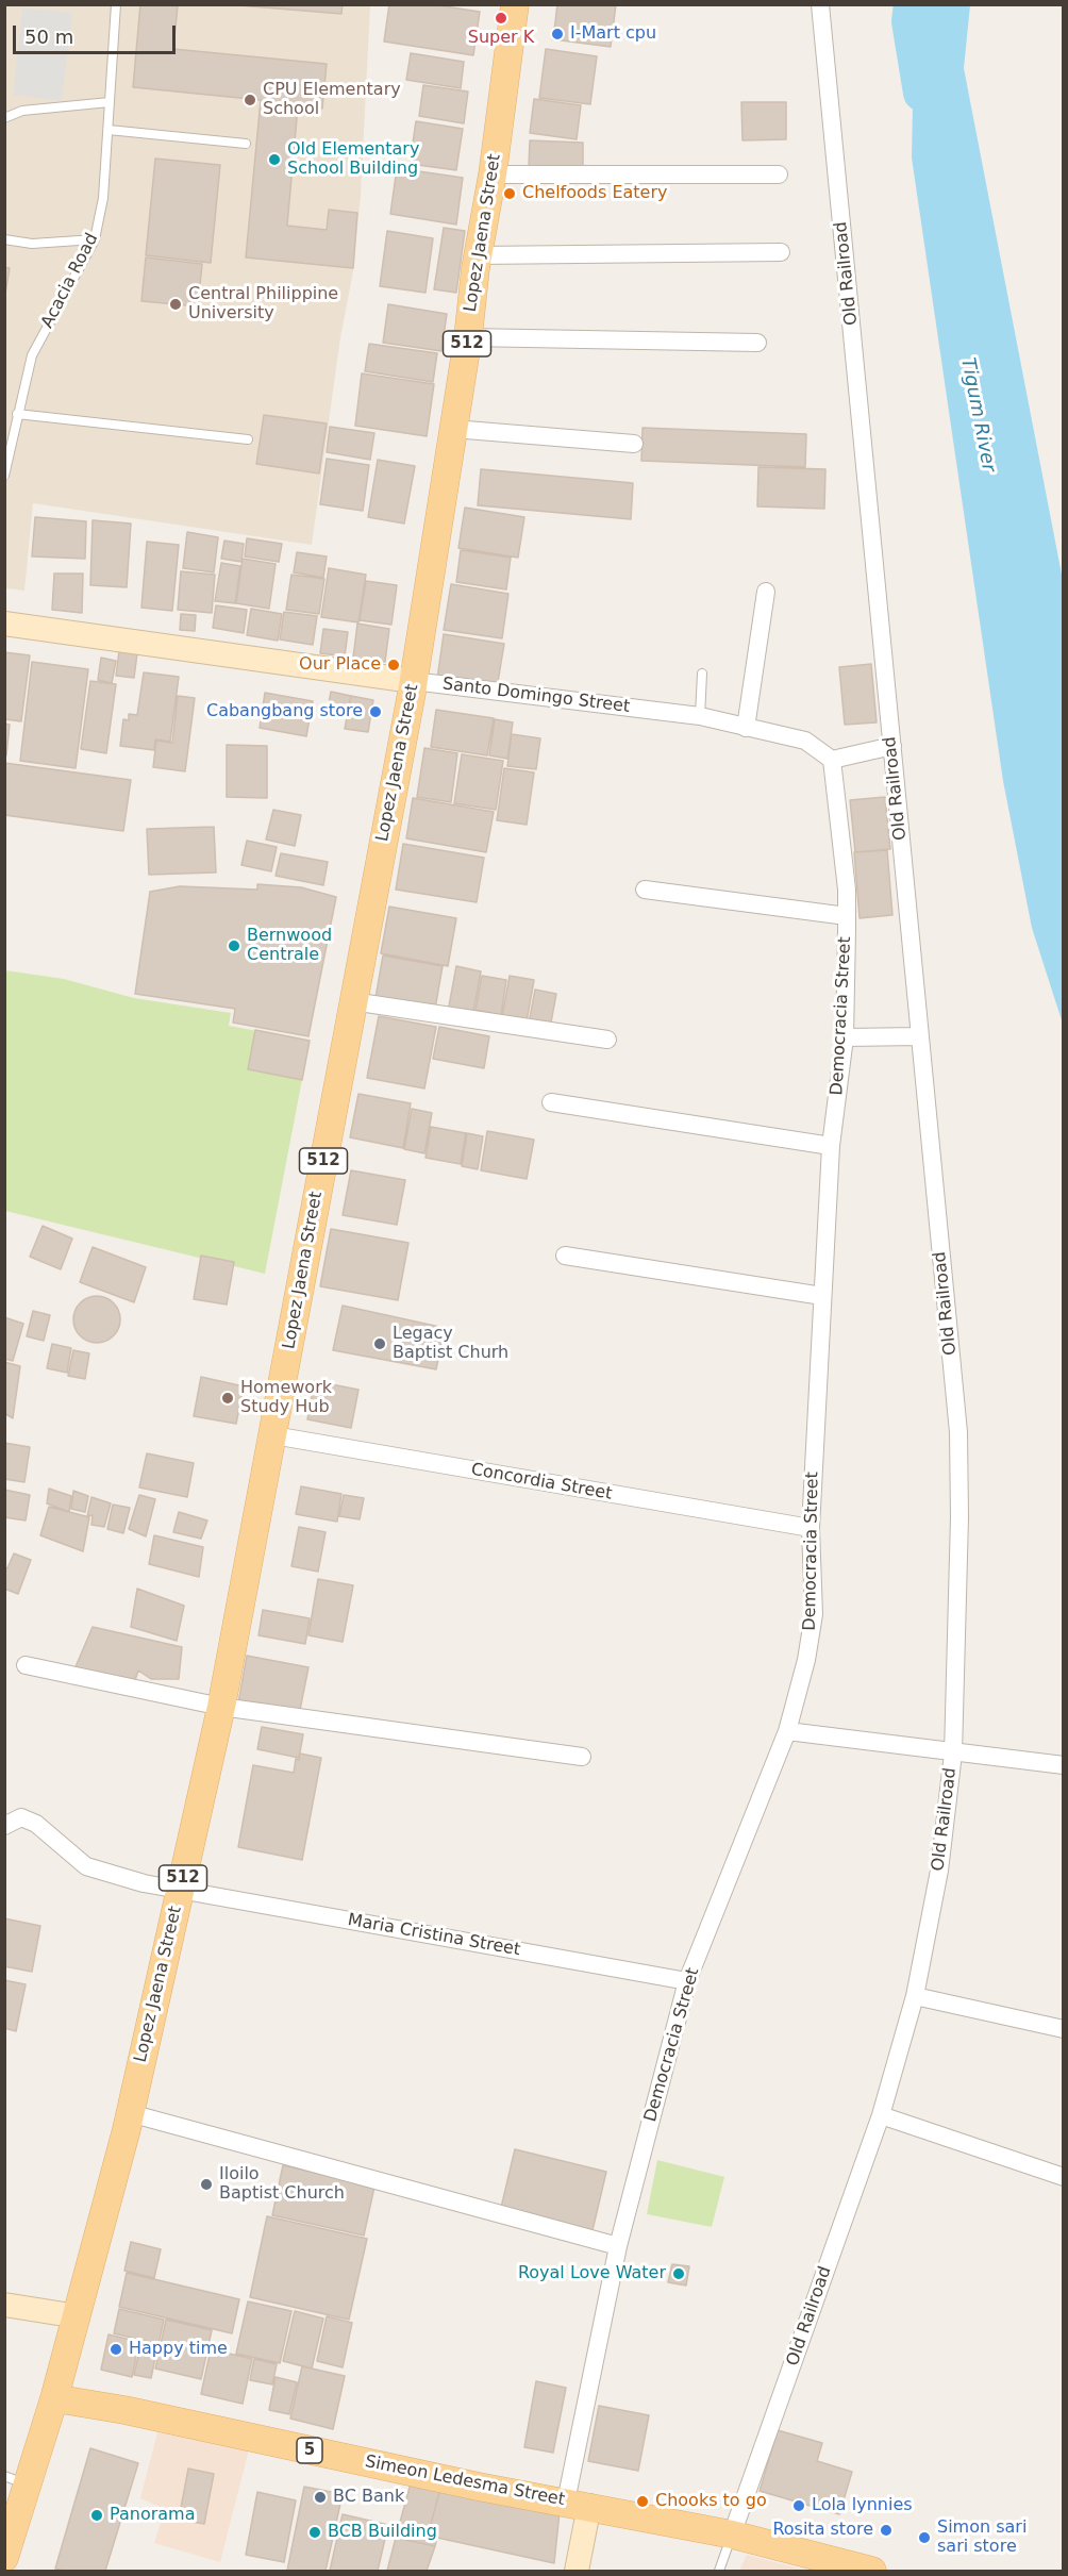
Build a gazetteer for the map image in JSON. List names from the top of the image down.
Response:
{
  "streets": {
    "main road": [
      "Lopez Jaena Street",
      "512",
      "5",
      "Simeon Ledesma Street"
    ],
    "street": [
      "Old Railroad",
      "Santo Domingo Street",
      "Democracia Street",
      "Concordia Street",
      "Maria Cristina Street"
    ],
    "lane": ["Acacia Road"]
  },
  "crossings": [
    ["Lopez Jaena Street", "Santo Domingo Street"],
    ["Lopez Jaena Street", "Concordia Street"],
    ["Lopez Jaena Street", "Maria Cristina Street"],
    ["Lopez Jaena Street", "Simeon Ledesma Street"],
    ["Old Railroad", "Simeon Ledesma Street"],
    ["Santo Domingo Street", "Democracia Street"],
    ["Democracia Street", "Concordia Street"],
    ["Democracia Street", "Maria Cristina Street"],
    ["Democracia Street", "Simeon Ledesma Street"]
  ],
  "water": ["Tigum River"],
  "places": [
    "Super K",
    "I-Mart cpu",
    "CPU Elementary School",
    "Old Elementary School Building",
    "Chelfoods Eatery",
    "Central Philippine University",
    "Our Place",
    "Cabangbang store",
    "Bernwood Centrale",
    "Legacy Baptist Churh",
    "Homework Study Hub",
    "Iloilo Baptist Church",
    "Royal Love Water",
    "Happy time",
    "BC Bank",
    "Chooks to go",
    "Lola lynnies",
    "Panorama",
    "Rosita store",
    "BCB Building",
    "Simon sari sari store"
  ],
  "scale_bar": "50 m"
}
